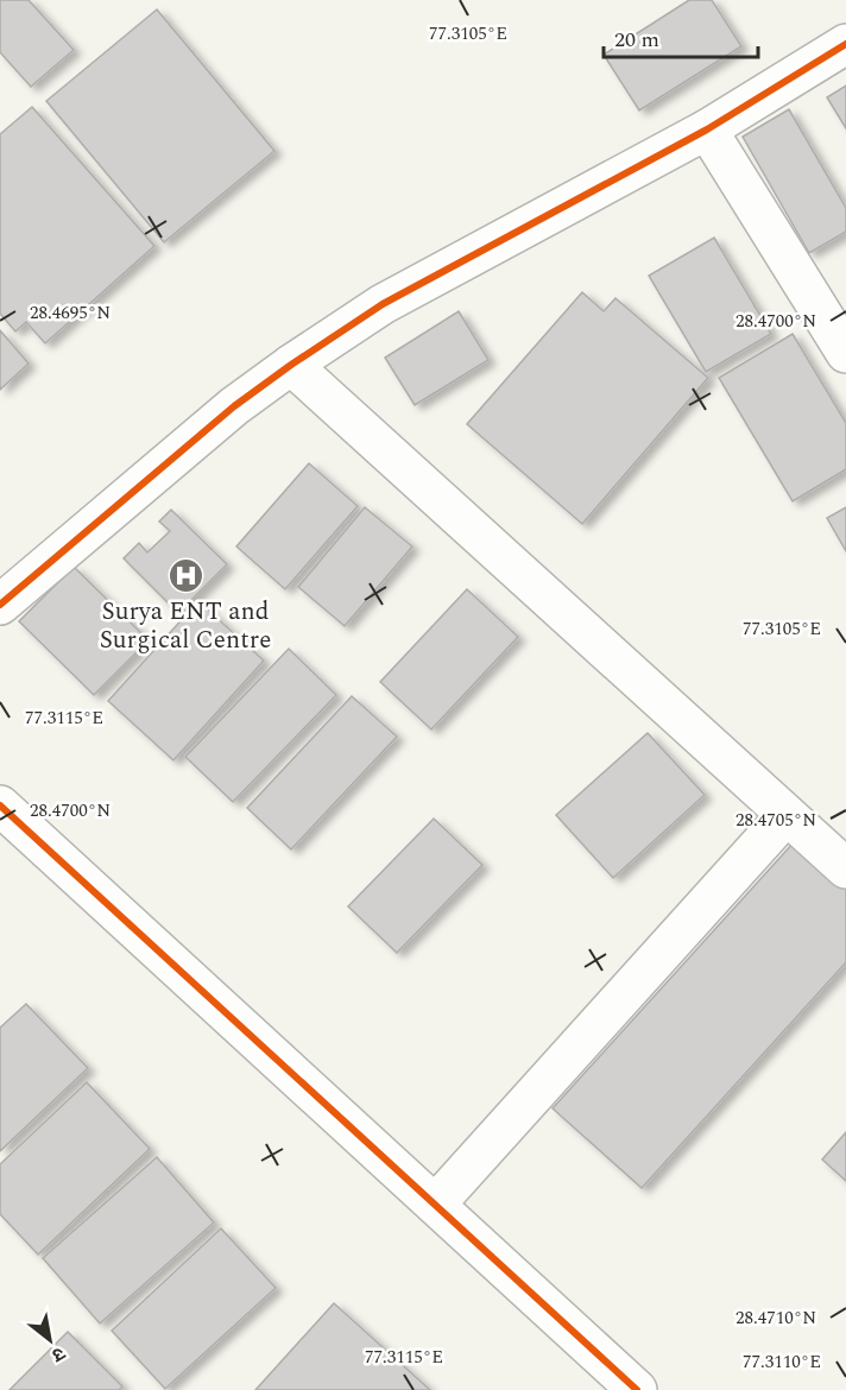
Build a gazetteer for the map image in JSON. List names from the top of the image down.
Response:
{
  "places": {
    "hospital": ["Surya ENT and Surgical Centre"]
  },
  "scale_bar": "20 m",
  "north": "bottom right",
  "coordinates": [
    "77.3105°E",
    "28.4695°N",
    "28.4700°N",
    "77.3115°E",
    "28.4705°N",
    "28.4710°N",
    "77.3110°E"
  ]
}
